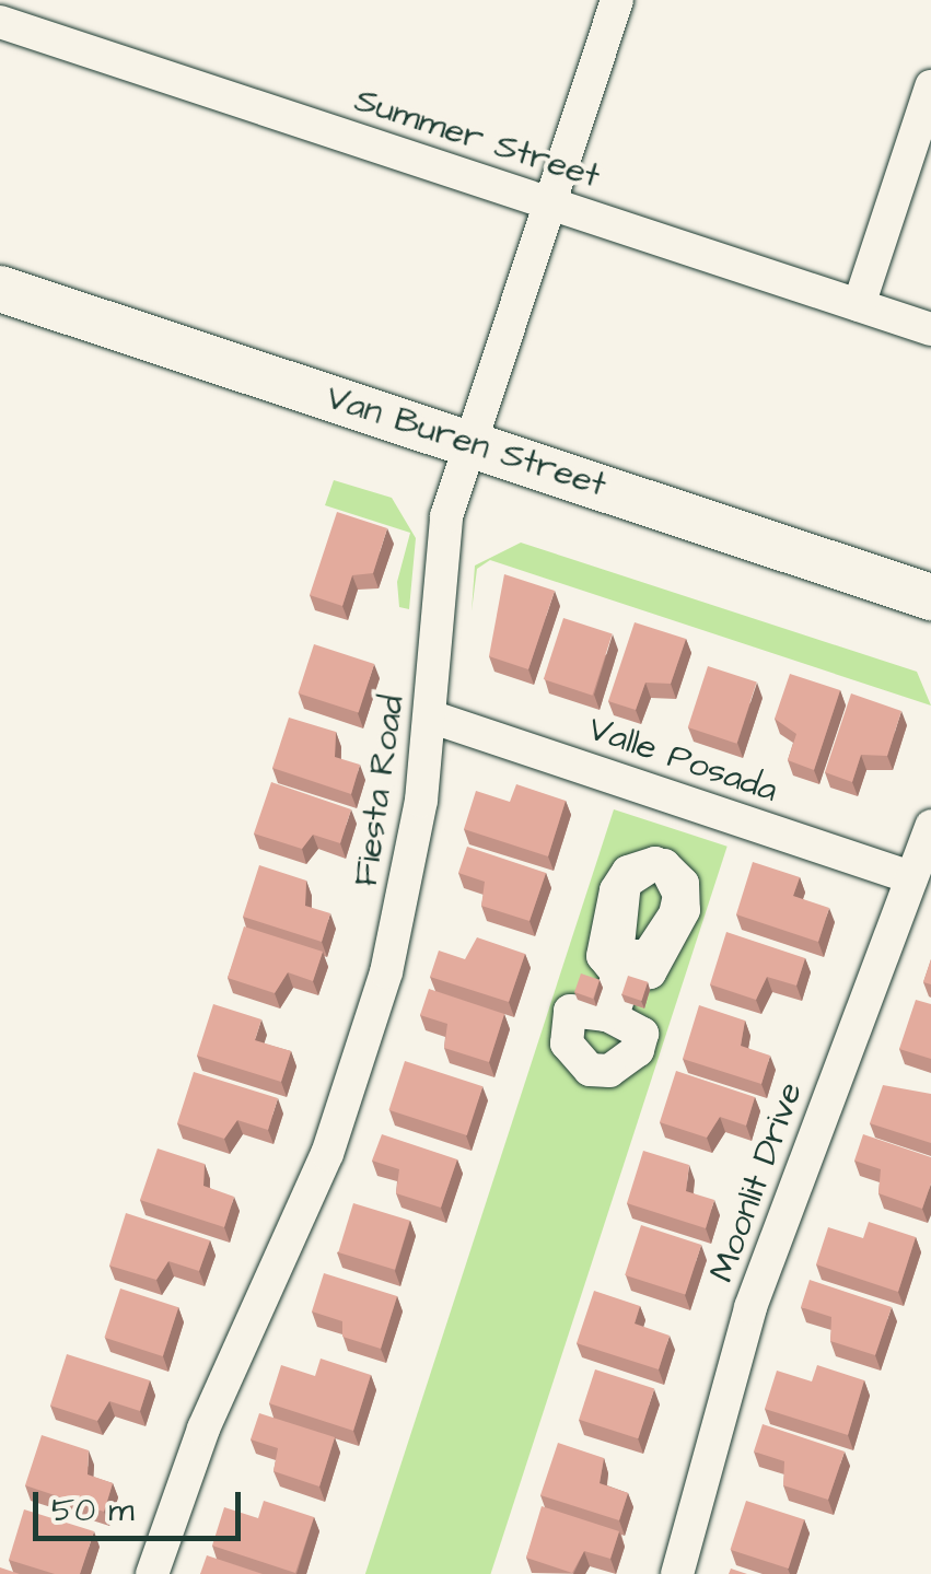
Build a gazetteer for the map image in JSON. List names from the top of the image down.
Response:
{
  "streets": {
    "street": [
      "Summer Street",
      "Van Buren Street",
      "Valle Posada",
      "Fiesta Road",
      "Moonlit Drive"
    ]
  },
  "crossings": [
    ["Summer Street", "Fiesta Road"],
    ["Van Buren Street", "Fiesta Road"],
    ["Valle Posada", "Fiesta Road"],
    ["Valle Posada", "Moonlit Drive"]
  ],
  "scale_bar": "50 m"
}
